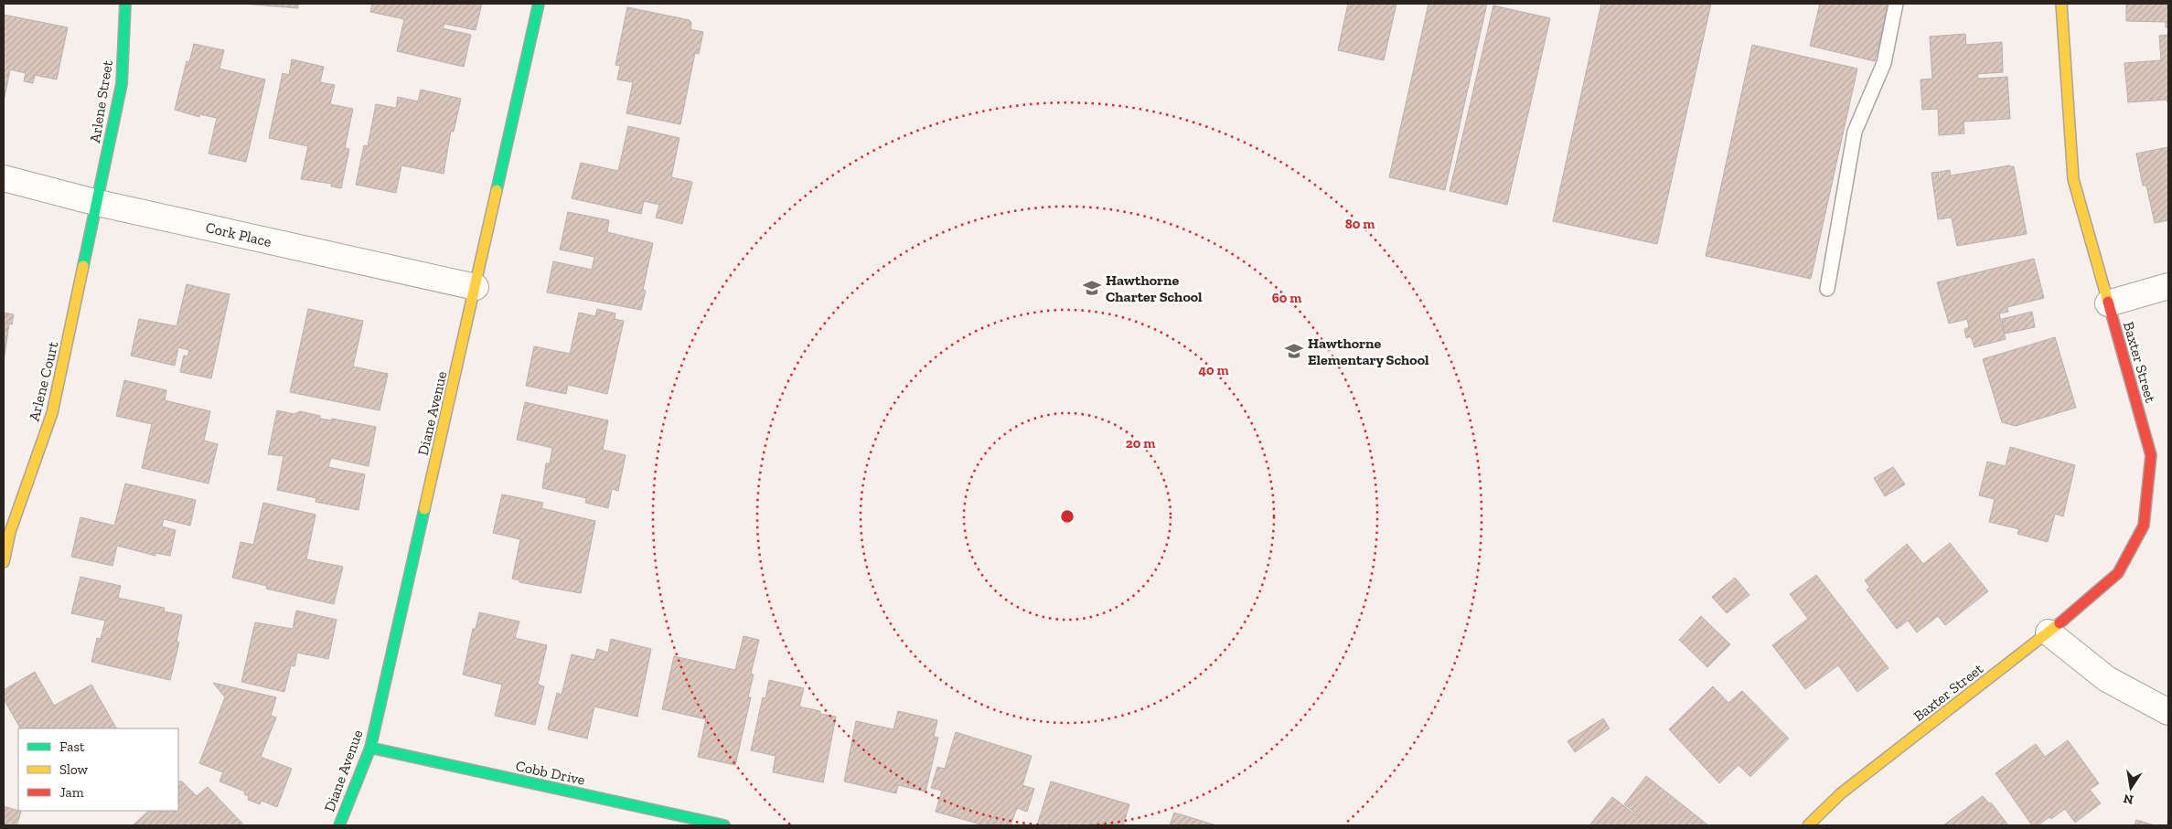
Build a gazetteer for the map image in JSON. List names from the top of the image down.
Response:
{
  "streets": {
    "street": [
      "Arlene Street",
      "Cork Place",
      "Baxter Street",
      "Arlene Court",
      "Diane Avenue",
      "Cobb Drive"
    ]
  },
  "crossings": [
    ["Arlene Street", "Cork Place"],
    ["Arlene Street", "Arlene Court"],
    ["Cork Place", "Arlene Court"],
    ["Cork Place", "Diane Avenue"],
    ["Diane Avenue", "Cobb Drive"]
  ],
  "places": {
    "school or university": ["Hawthorne Charter School", "Hawthorne Elementary School"]
  },
  "legend": ["Fast", "Slow", "Jam"],
  "north": "bottom",
  "rings": [
    "80 m",
    "60 m",
    "40 m",
    "20 m"
  ]
}
